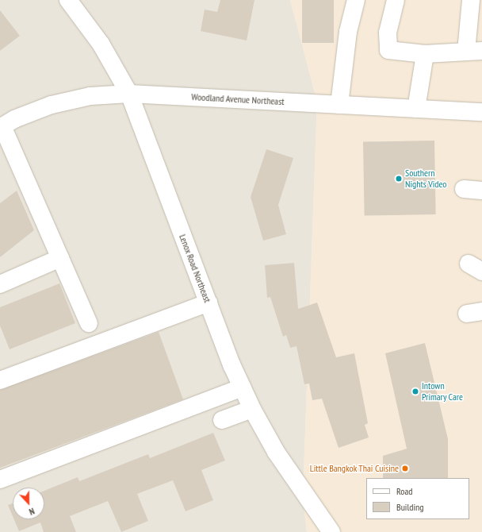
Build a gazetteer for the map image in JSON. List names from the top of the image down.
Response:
{
  "streets": {
    "street": ["Woodland Avenue Northeast", "Lenox Road Northeast"]
  },
  "crossings": [
    ["Woodland Avenue Northeast", "Lenox Road Northeast"]
  ],
  "places": ["Southern Nights Video", "Intown Primary Care", "Little Bangkok Thai Cuisine"],
  "legend": ["Road", "Building"],
  "north": "bottom"
}
